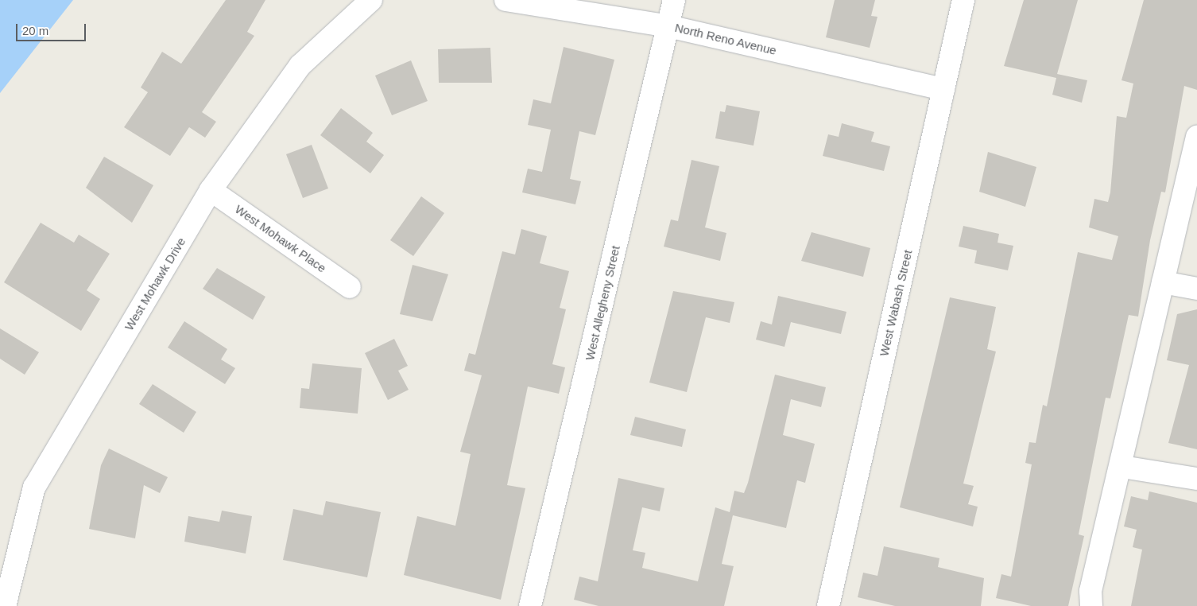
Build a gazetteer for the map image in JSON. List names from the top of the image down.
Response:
{
  "streets": {
    "street": [
      "North Reno Avenue",
      "West Mohawk Place",
      "West Mohawk Drive",
      "West Allegheny Street",
      "West Wabash Street"
    ]
  },
  "crossings": [
    ["North Reno Avenue", "West Allegheny Street"],
    ["North Reno Avenue", "West Wabash Street"],
    ["West Mohawk Place", "West Mohawk Drive"]
  ],
  "scale_bar": "20 m"
}
